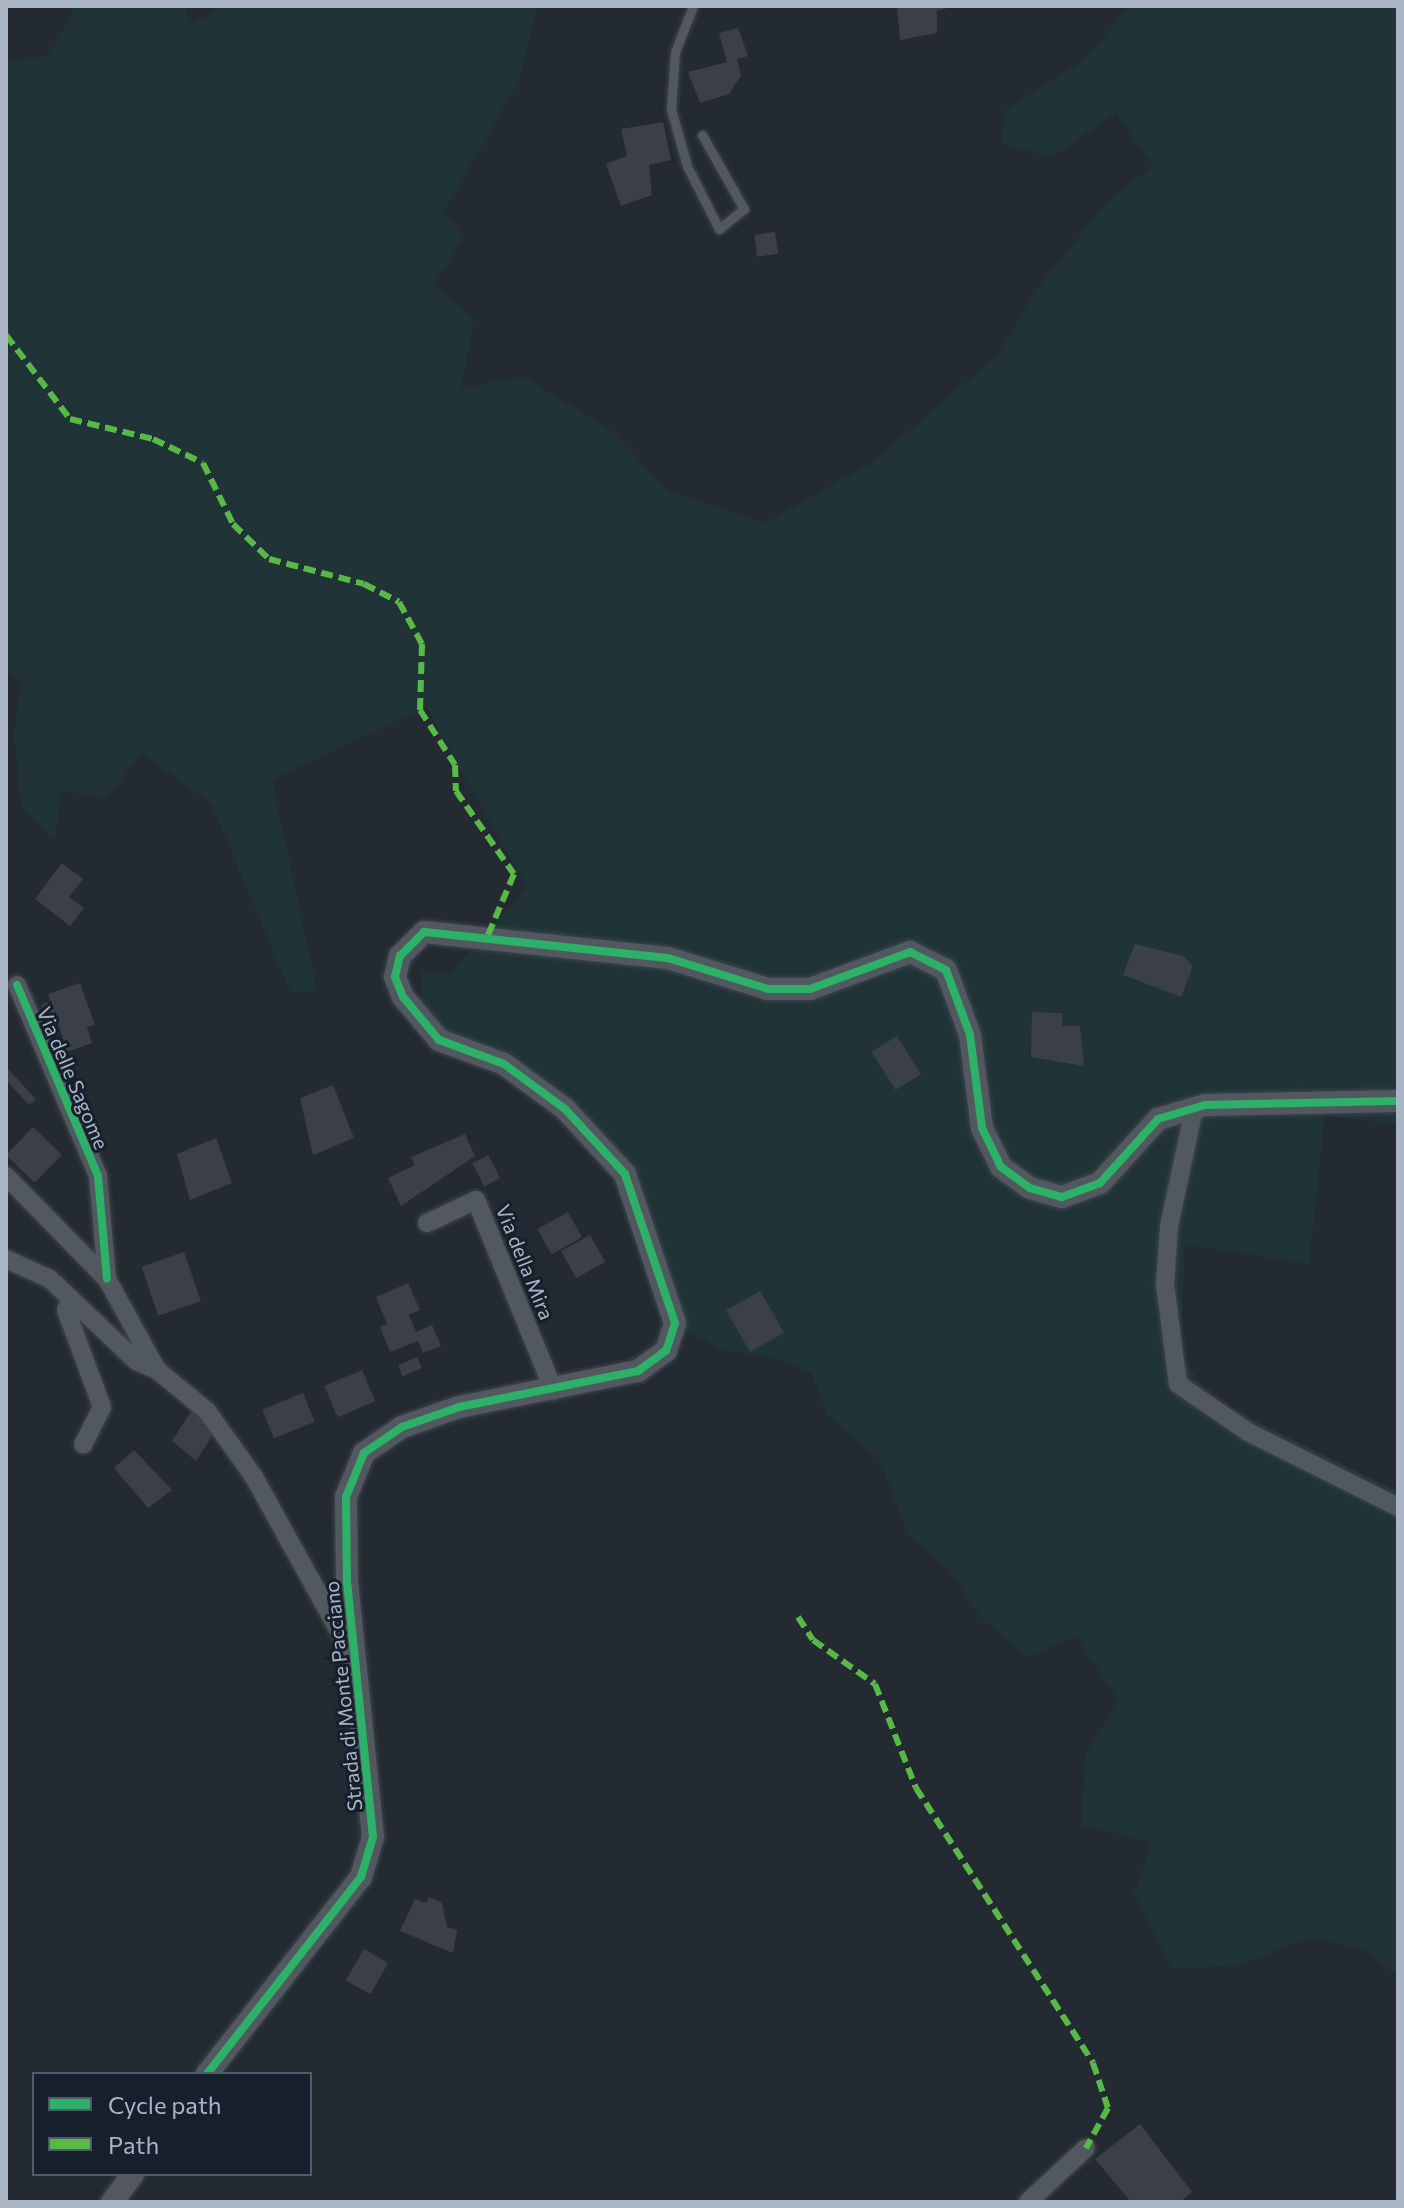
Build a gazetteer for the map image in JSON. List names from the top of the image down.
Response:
{
  "streets": {
    "street": ["Via delle Sagome", "Via della Mira", "Strada di Monte Pacciano"]
  },
  "crossings": [
    ["Via della Mira", "Strada di Monte Pacciano"]
  ],
  "legend": ["Cycle path", "Path"]
}
